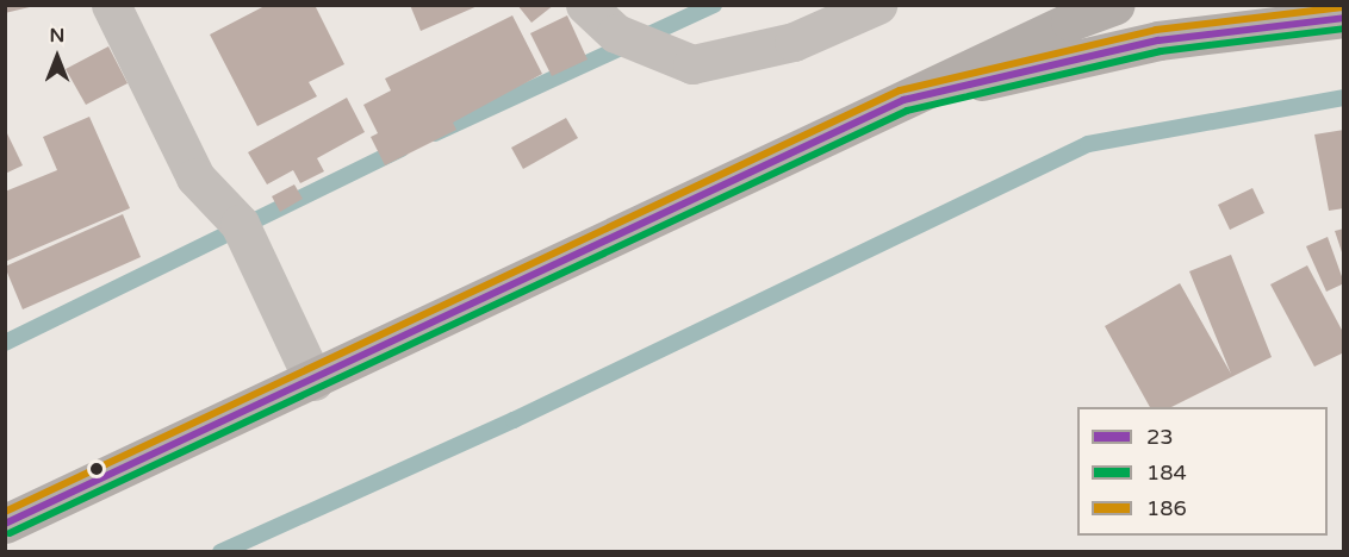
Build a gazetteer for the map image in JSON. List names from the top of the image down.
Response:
{
  "lines": ["transit line 186", "transit line 23", "transit line 184"],
  "legend": ["23", "184", "186"],
  "north": "top"
}
